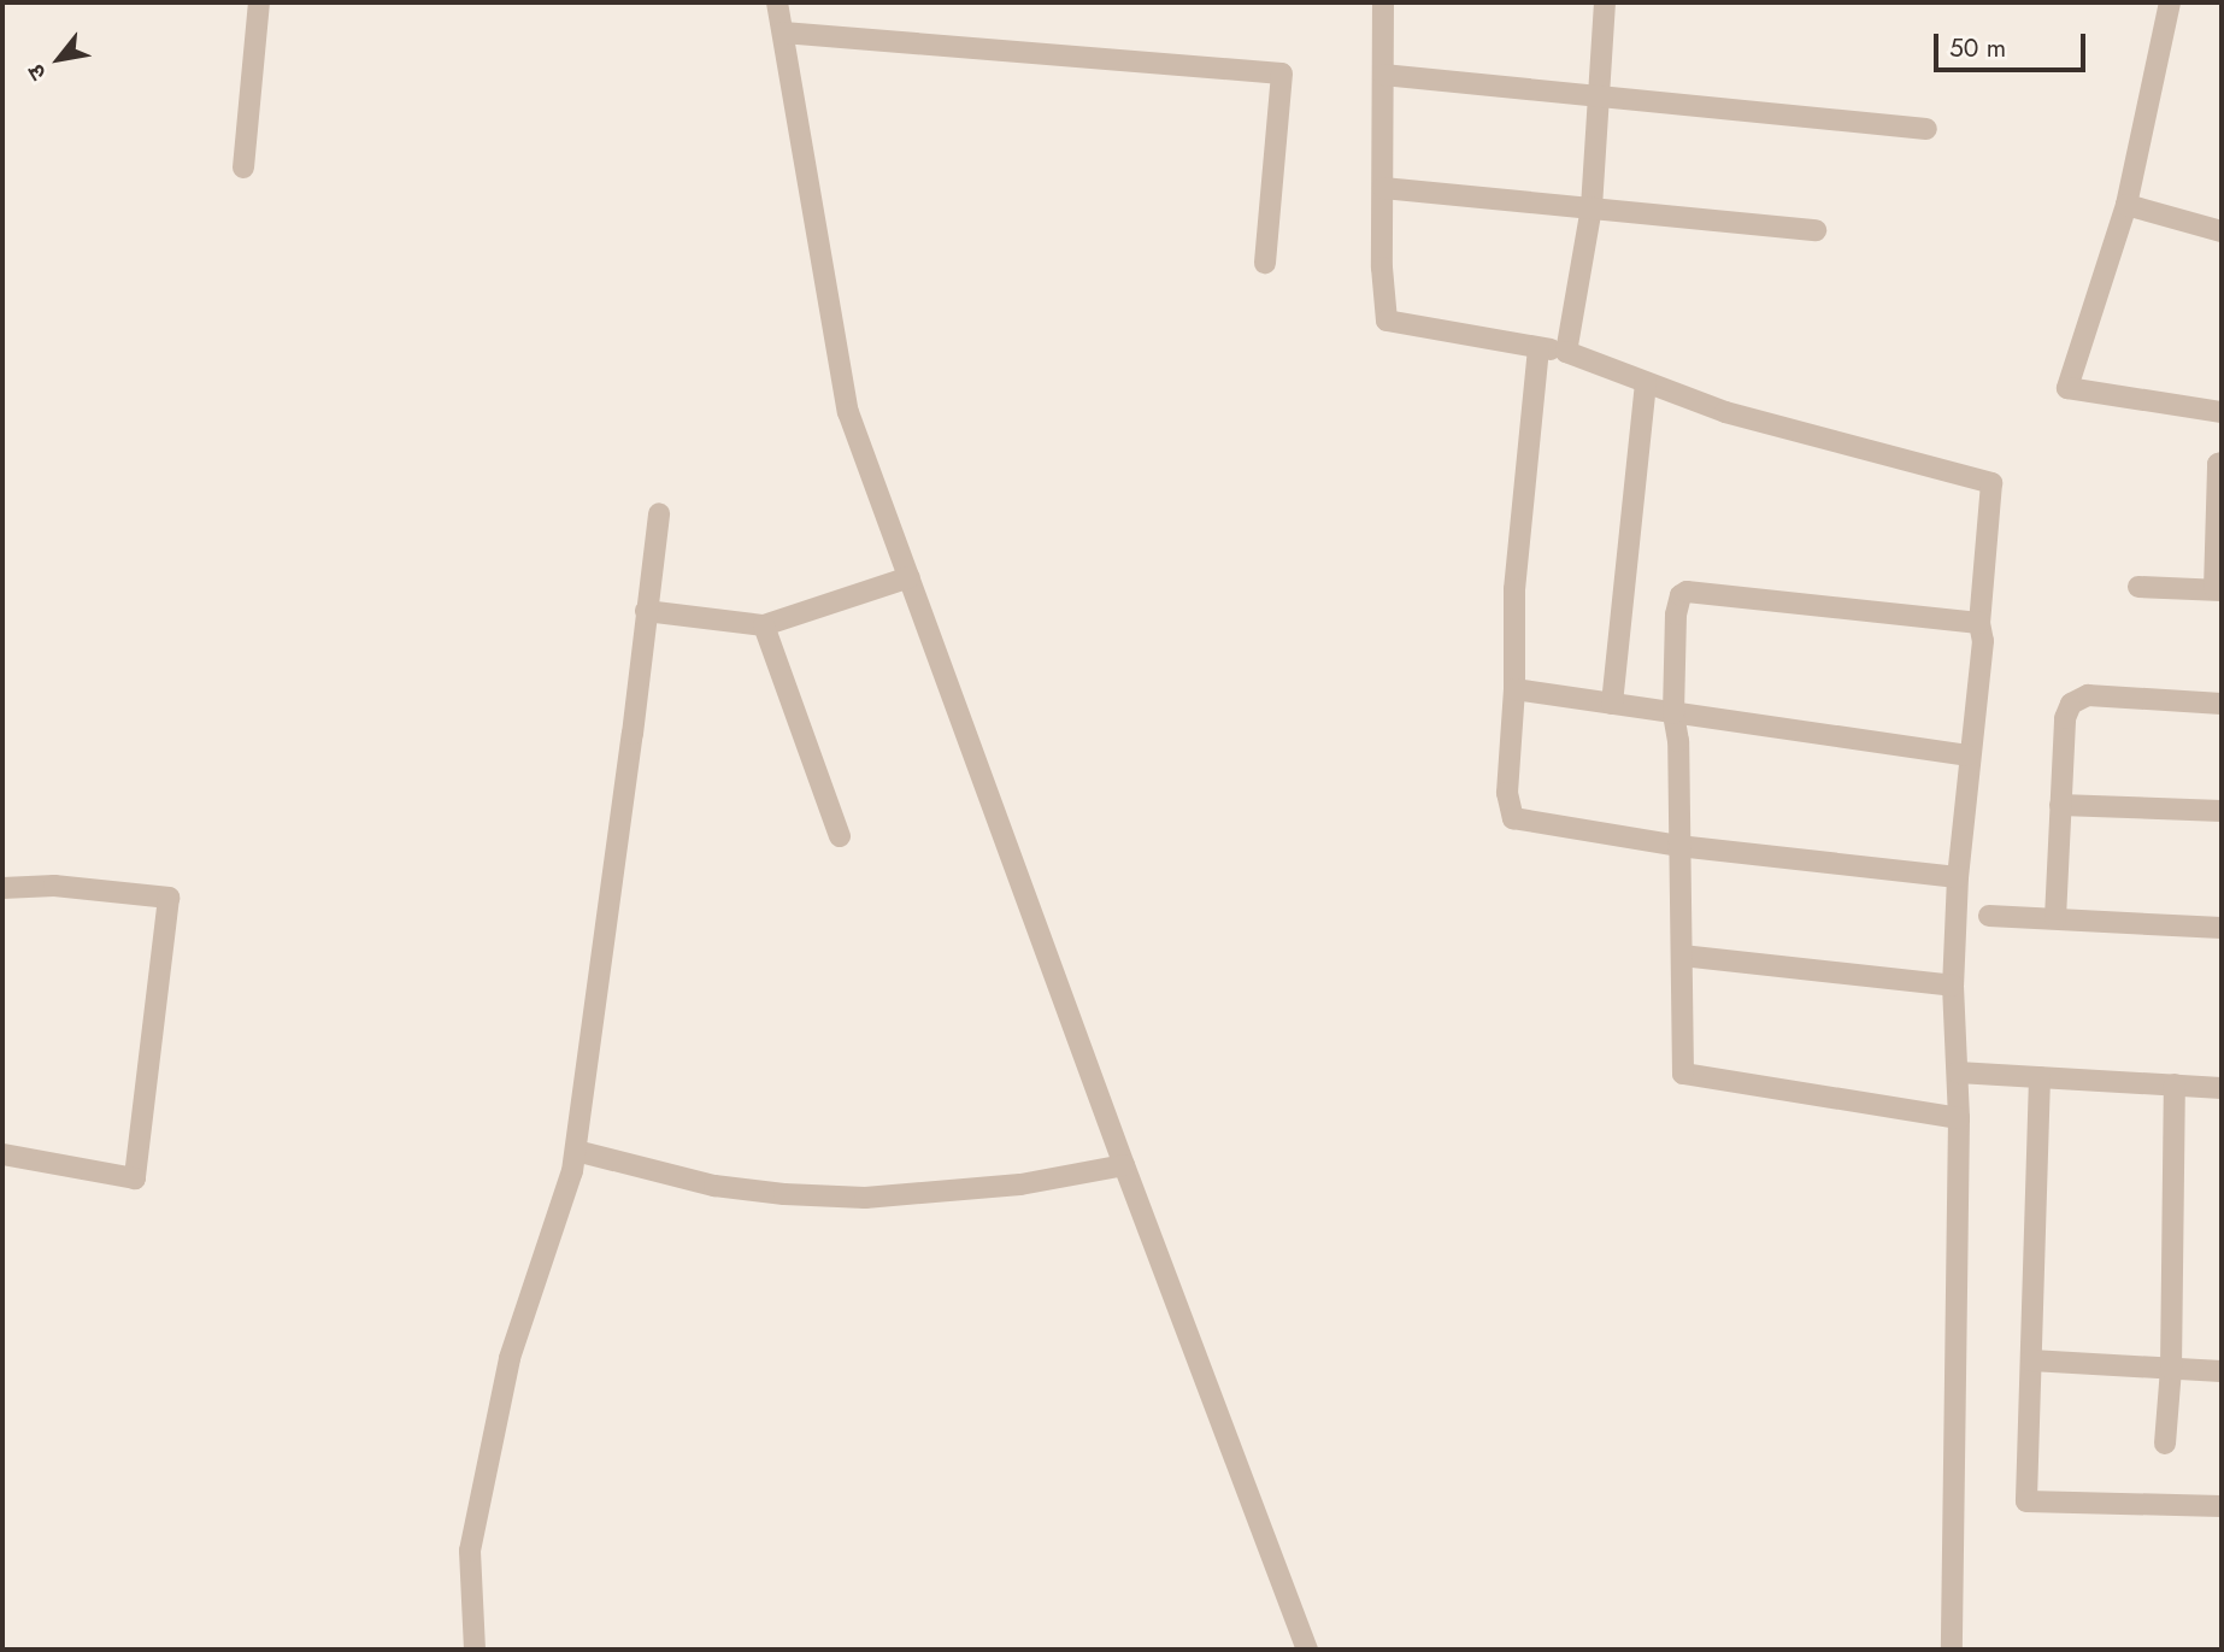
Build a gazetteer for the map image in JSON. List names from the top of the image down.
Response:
{
  "scale_bar": "50 m",
  "north": "bottom left"
}
